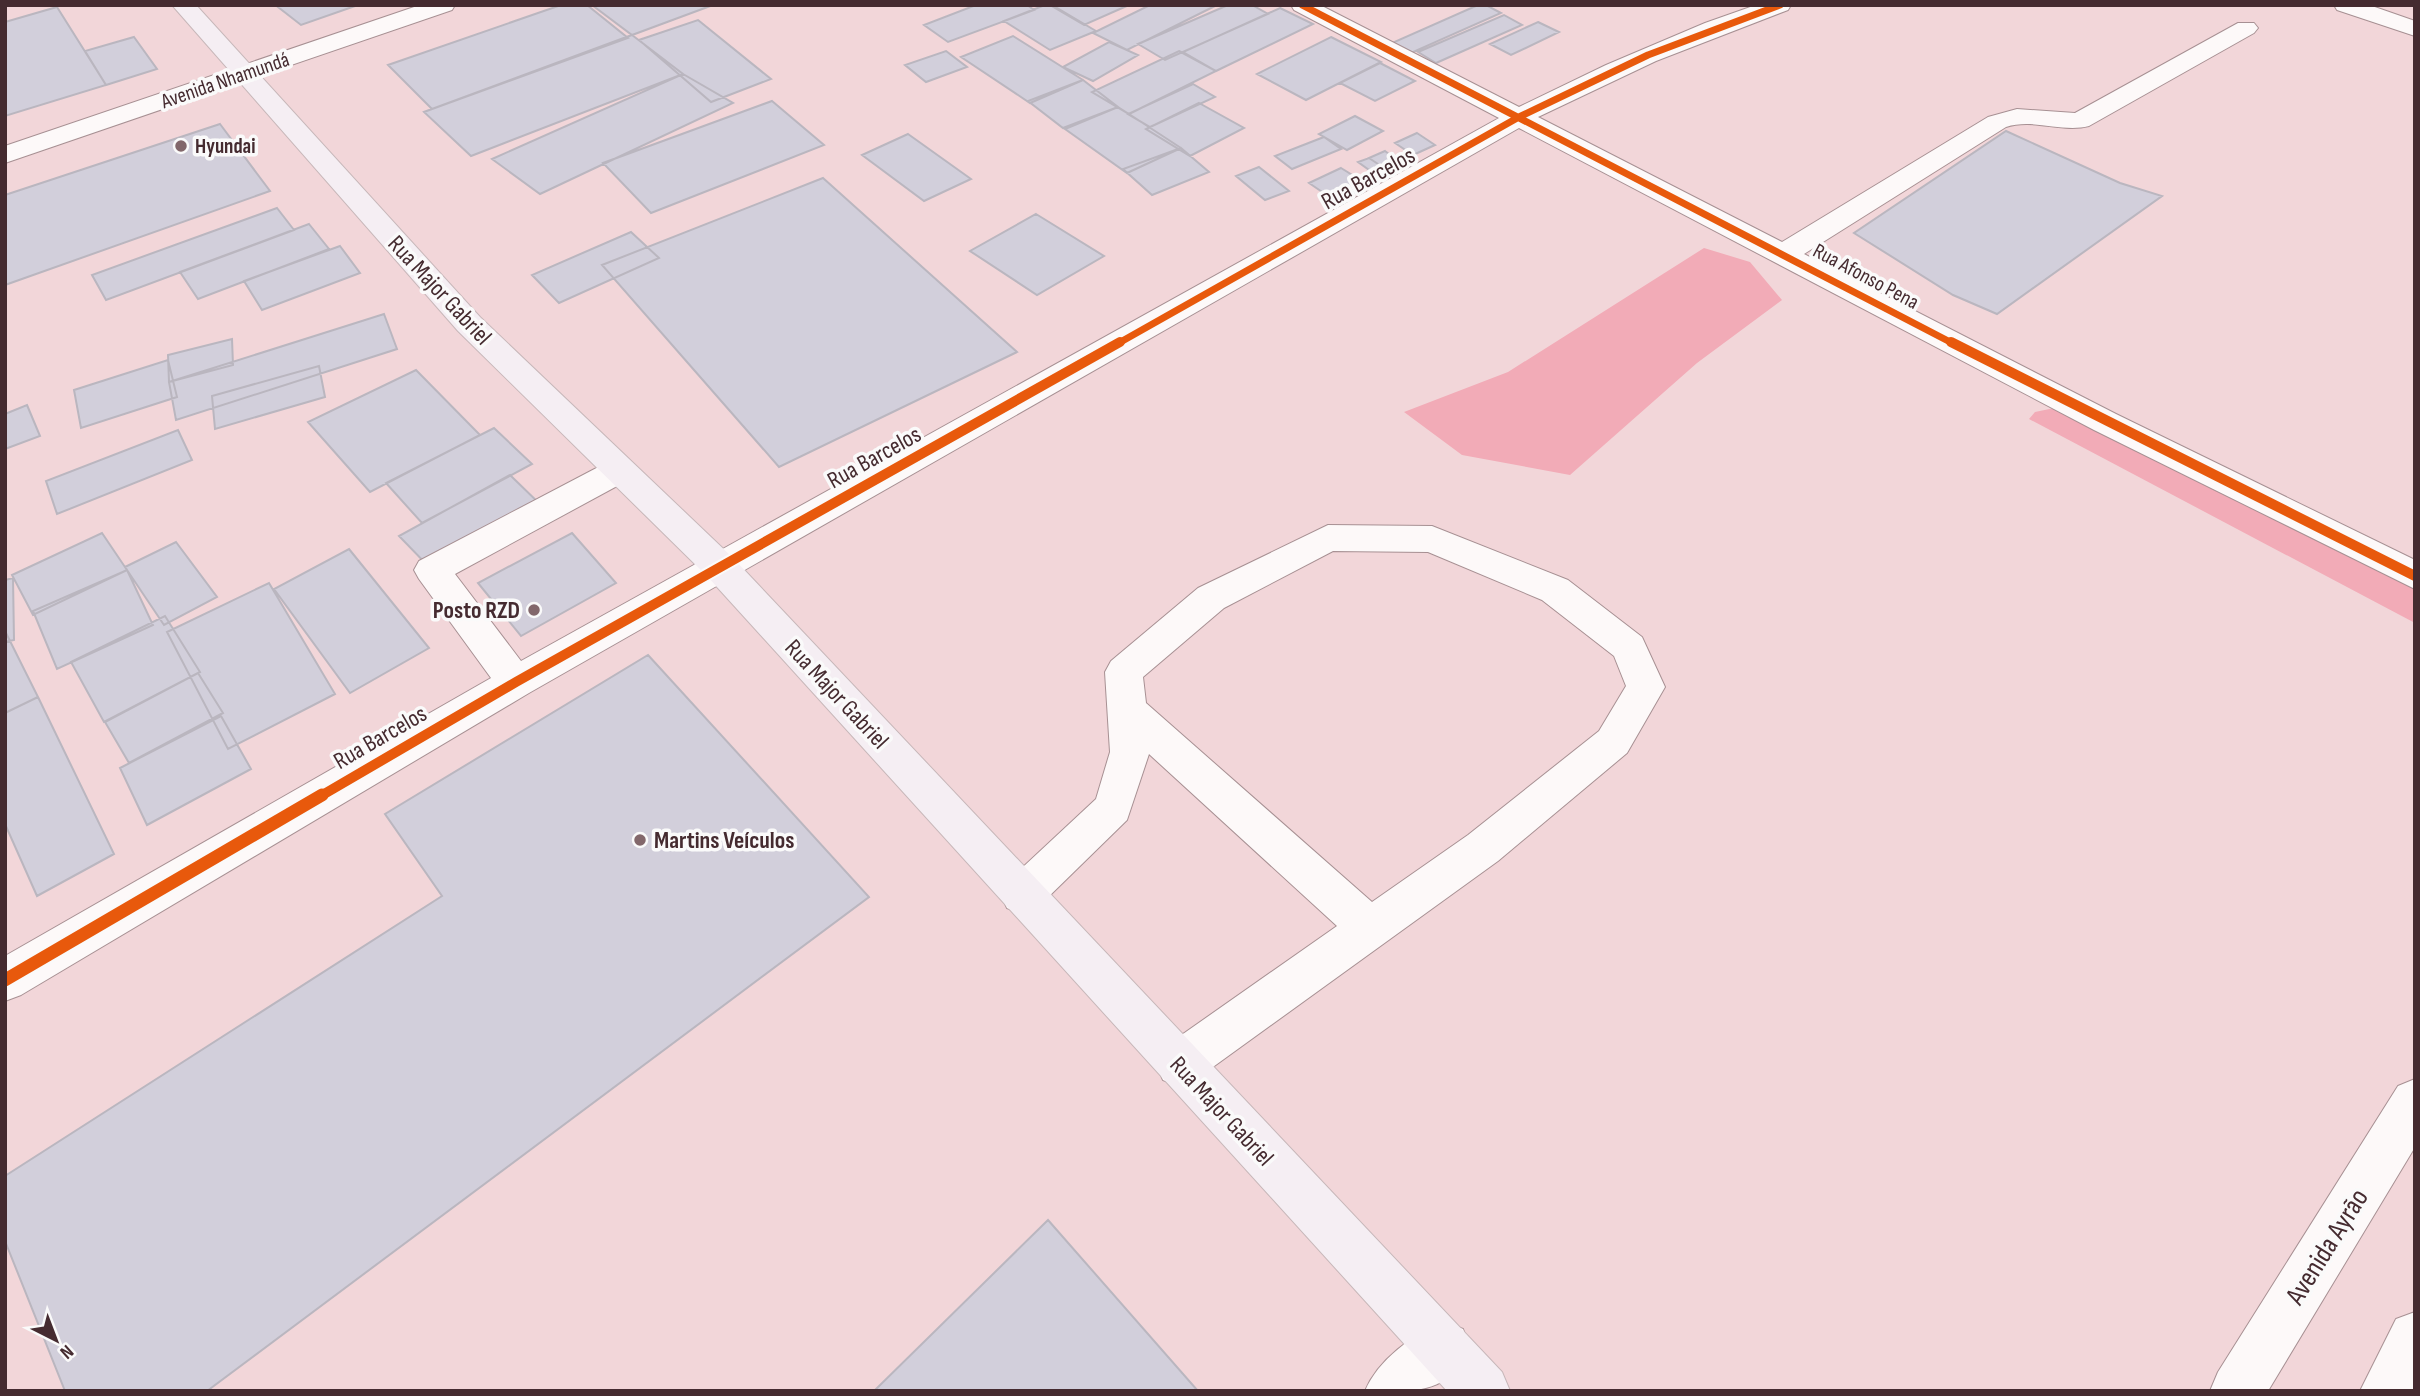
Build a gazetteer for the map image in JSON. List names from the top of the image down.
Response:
{
  "streets": {
    "main road": ["Rua Major Gabriel"],
    "street": [
      "Avenida Nhamundá",
      "Rua Barcelos",
      "Rua Afonso Pena",
      "Avenida Ayrão"
    ]
  },
  "crossings": [
    ["Avenida Nhamundá", "Rua Major Gabriel"],
    ["Rua Barcelos", "Rua Afonso Pena"],
    ["Rua Barcelos", "Rua Major Gabriel"]
  ],
  "places": ["Hyundai", "Posto RZD", "Martins Veículos"],
  "north": "bottom right"
}
